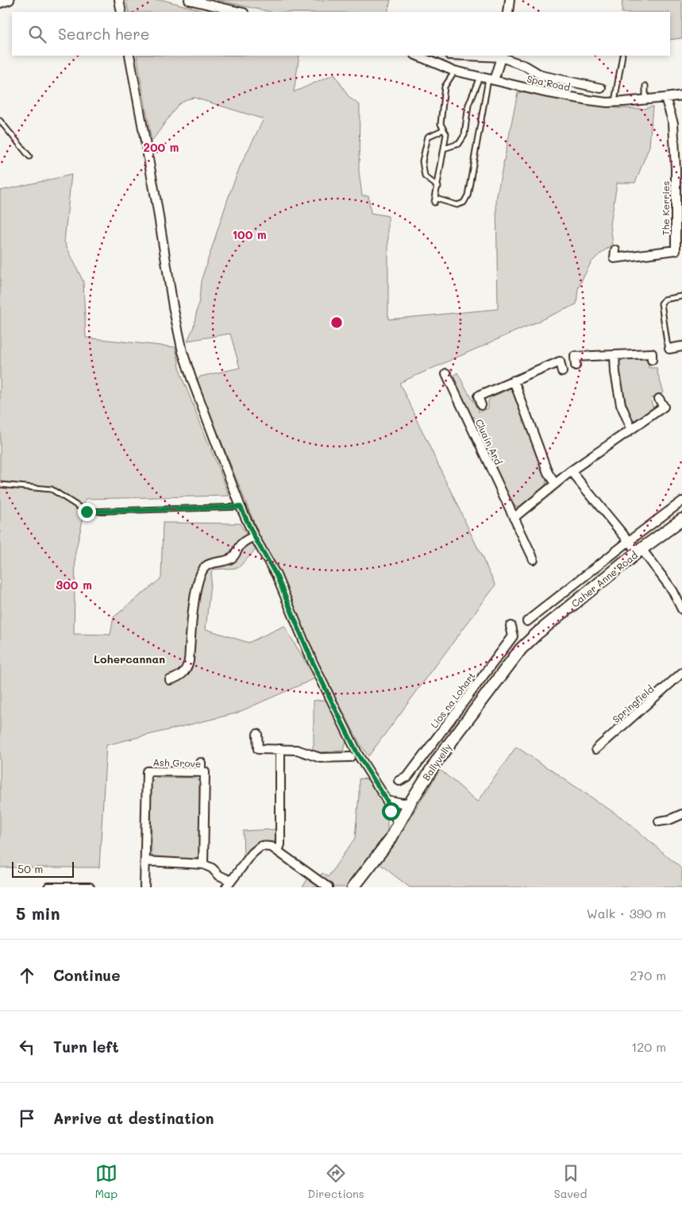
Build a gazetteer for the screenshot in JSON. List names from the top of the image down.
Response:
{
  "streets": {
    "street": [
      "Spa Road",
      "The Kerries",
      "Cluain Ard",
      "Caher Anne Road",
      "Lios na Lohart",
      "Springfield",
      "Ballyvelly",
      "Ash Grove"
    ]
  },
  "crossings": [
    ["Spa Road", "The Kerries"],
    ["Caher Anne Road", "Ballyvelly"]
  ],
  "districts": ["Lohercannan"],
  "scale_bar": "50 m",
  "page": {
    "search": "Search here",
    "scale": "50 m",
    "heading": ["5 min", "Walk · 390 m"],
    "list": [
      ["Continue", "270 m"],
      ["Turn left", "120 m"],
      "Arrive at destination"
    ],
    "nav": ["Map", "Directions", "Saved"]
  },
  "rings": ["200 m", "100 m", "300 m"]
}
